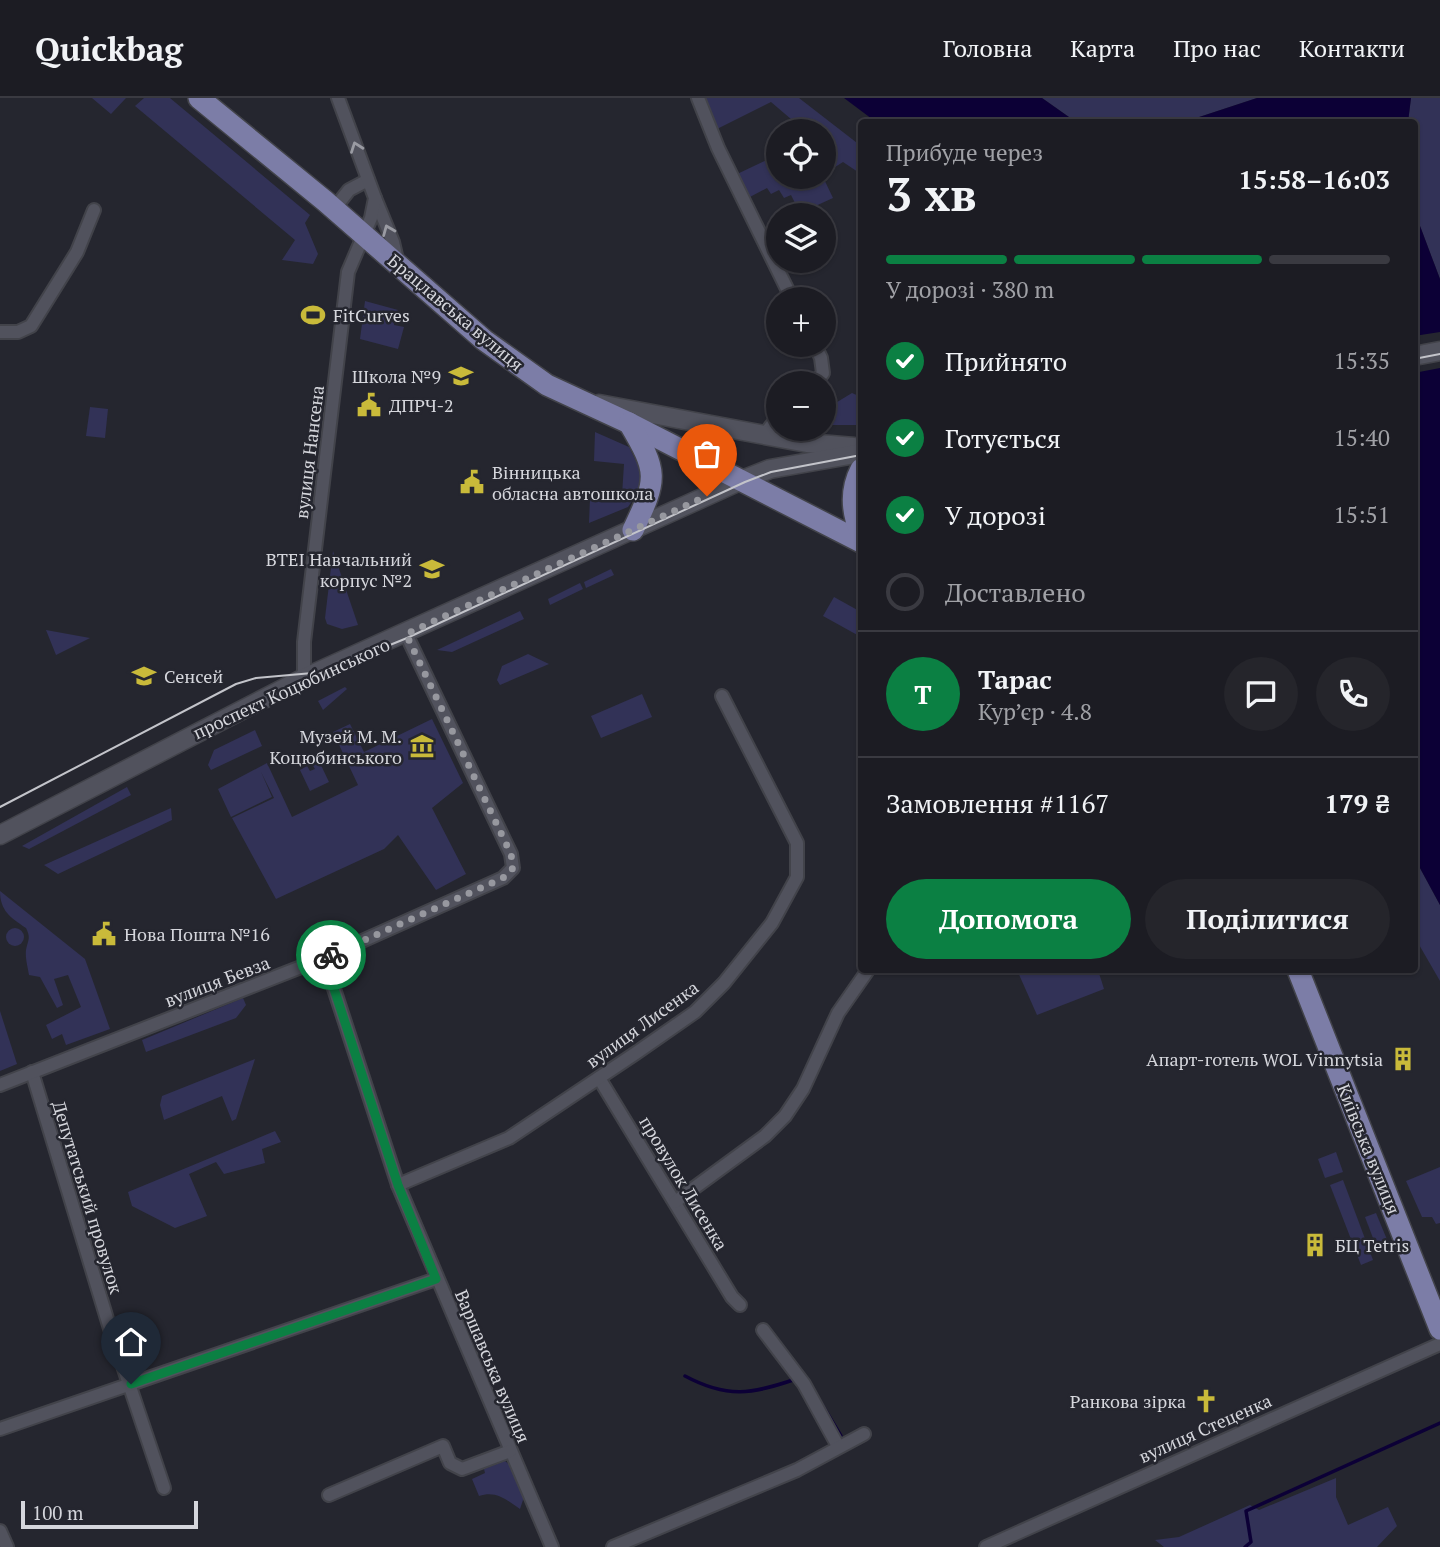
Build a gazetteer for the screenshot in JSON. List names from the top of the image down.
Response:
{
  "streets": {
    "main road": ["Брацлавська вулиця", "проспект Коцюбинського", "Київська вулиця"],
    "street": [
      "вулиця Нансена",
      "вулиця Бевза",
      "вулиця Лисенка",
      "провулок Лисенка",
      "Депутатський провулок",
      "Варшавська вулиця",
      "вулиця Стеценка"
    ]
  },
  "crossings": [
    ["Брацлавська вулиця", "вулиця Нансена"],
    ["Брацлавська вулиця", "проспект Коцюбинського"],
    ["вулиця Нансена", "проспект Коцюбинського"],
    ["проспект Коцюбинського", "вулиця Бевза"],
    ["вулиця Бевза", "Депутатський провулок"],
    ["вулиця Бевза", "Варшавська вулиця"],
    ["вулиця Лисенка", "провулок Лисенка"],
    ["вулиця Лисенка", "Варшавська вулиця"]
  ],
  "places": {
    "sports": ["FitCurves"],
    "school or university": ["Школа №9", "ВТЕІ Навчальний корпус №2", "Сенсей"],
    "public building": ["ДПРЧ-2", "Вінницька обласна автошкола", "Нова Пошта №16"],
    "museum": ["Музей М. М. Коцюбинського"],
    "building": ["Апарт-готель WOL Vinnytsia", "БЦ Tetris"],
    "church": ["Ранкова зірка"]
  },
  "scale_bar": "100 m",
  "page": {
    "header": "Quickbag",
    "nav": [
      "Головна",
      "Карта",
      "Про нас",
      "Контакти"
    ],
    "map_buttons": ["+", "−"],
    "heading": ["3 хв", "Прибуде через", "15:58–16:03"],
    "panel": [
      "Тарас",
      "Кур’єр · 4.8",
      "Замовлення #1167",
      "179 ₴"
    ],
    "bar": "У дорозі · 380 m",
    "list": [
      ["Прийнято", "15:35"],
      ["Готується", "15:40"],
      ["У дорозі", "15:51"],
      "Доставлено"
    ],
    "round": "Т",
    "buttons": ["Допомога", "Поділитися"],
    "scale": "100 m"
  }
}
